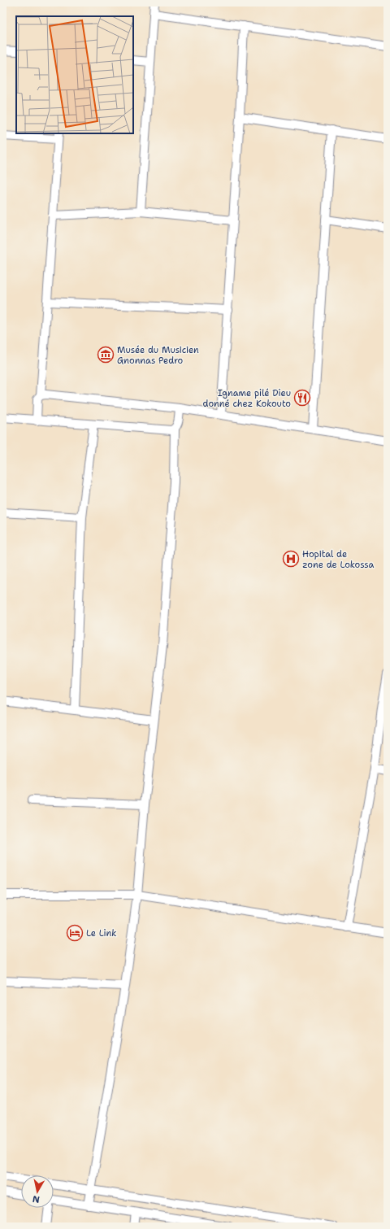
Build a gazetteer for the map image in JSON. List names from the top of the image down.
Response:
{
  "places": {
    "museum": ["Musée du Musicien Gnonnas Pedro"],
    "restaurant": ["Igname pilé Dieu donné chez Kokouto"],
    "hospital": ["Hopital de zone de Lokossa"],
    "hotel": ["Le Link"]
  },
  "north": "bottom"
}
